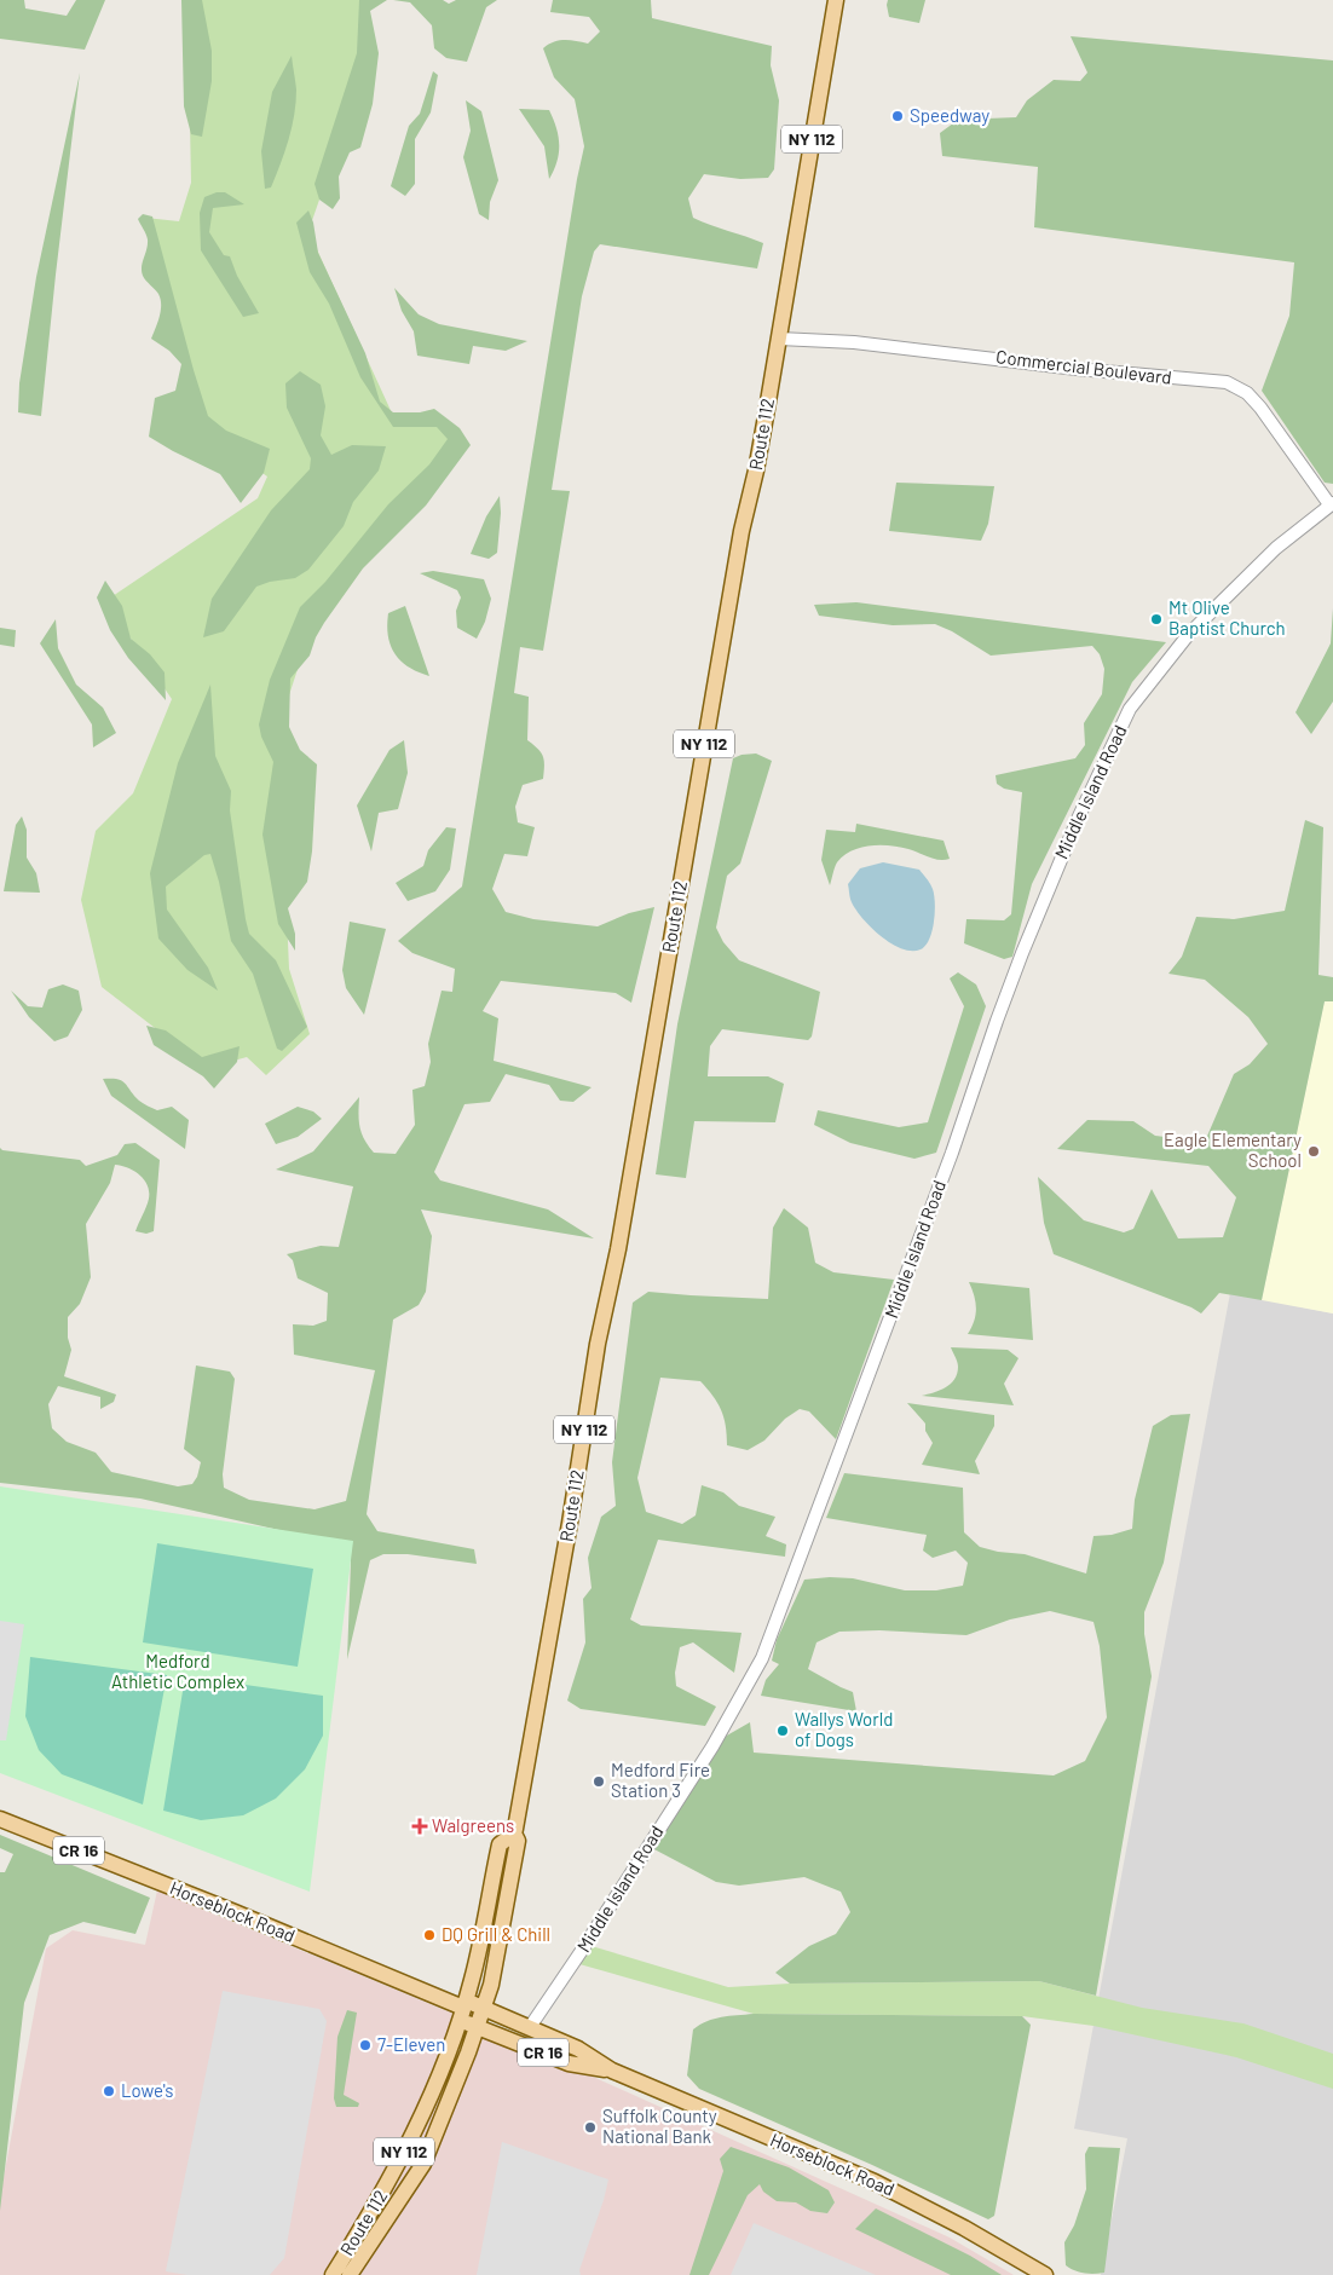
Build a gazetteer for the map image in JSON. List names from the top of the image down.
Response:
{
  "streets": {
    "main road": [
      "NY 112",
      "Route 112",
      "CR 16",
      "Horseblock Road"
    ],
    "street": ["Commercial Boulevard", "Middle Island Road"]
  },
  "crossings": [
    ["Commercial Boulevard", "Route 112"],
    ["Commercial Boulevard", "Middle Island Road"],
    ["Route 112", "Horseblock Road"],
    ["Middle Island Road", "Horseblock Road"]
  ],
  "parks": ["Medford Athletic Complex"],
  "places": {
    "other": [
      "Speedway",
      "Mt Olive Baptist Church",
      "Eagle Elementary School",
      "Wallys World of Dogs",
      "Medford Fire Station 3",
      "DQ Grill & Chill",
      "7-Eleven",
      "Lowe's",
      "Suffolk County National Bank"
    ],
    "health": ["Walgreens"]
  }
}
